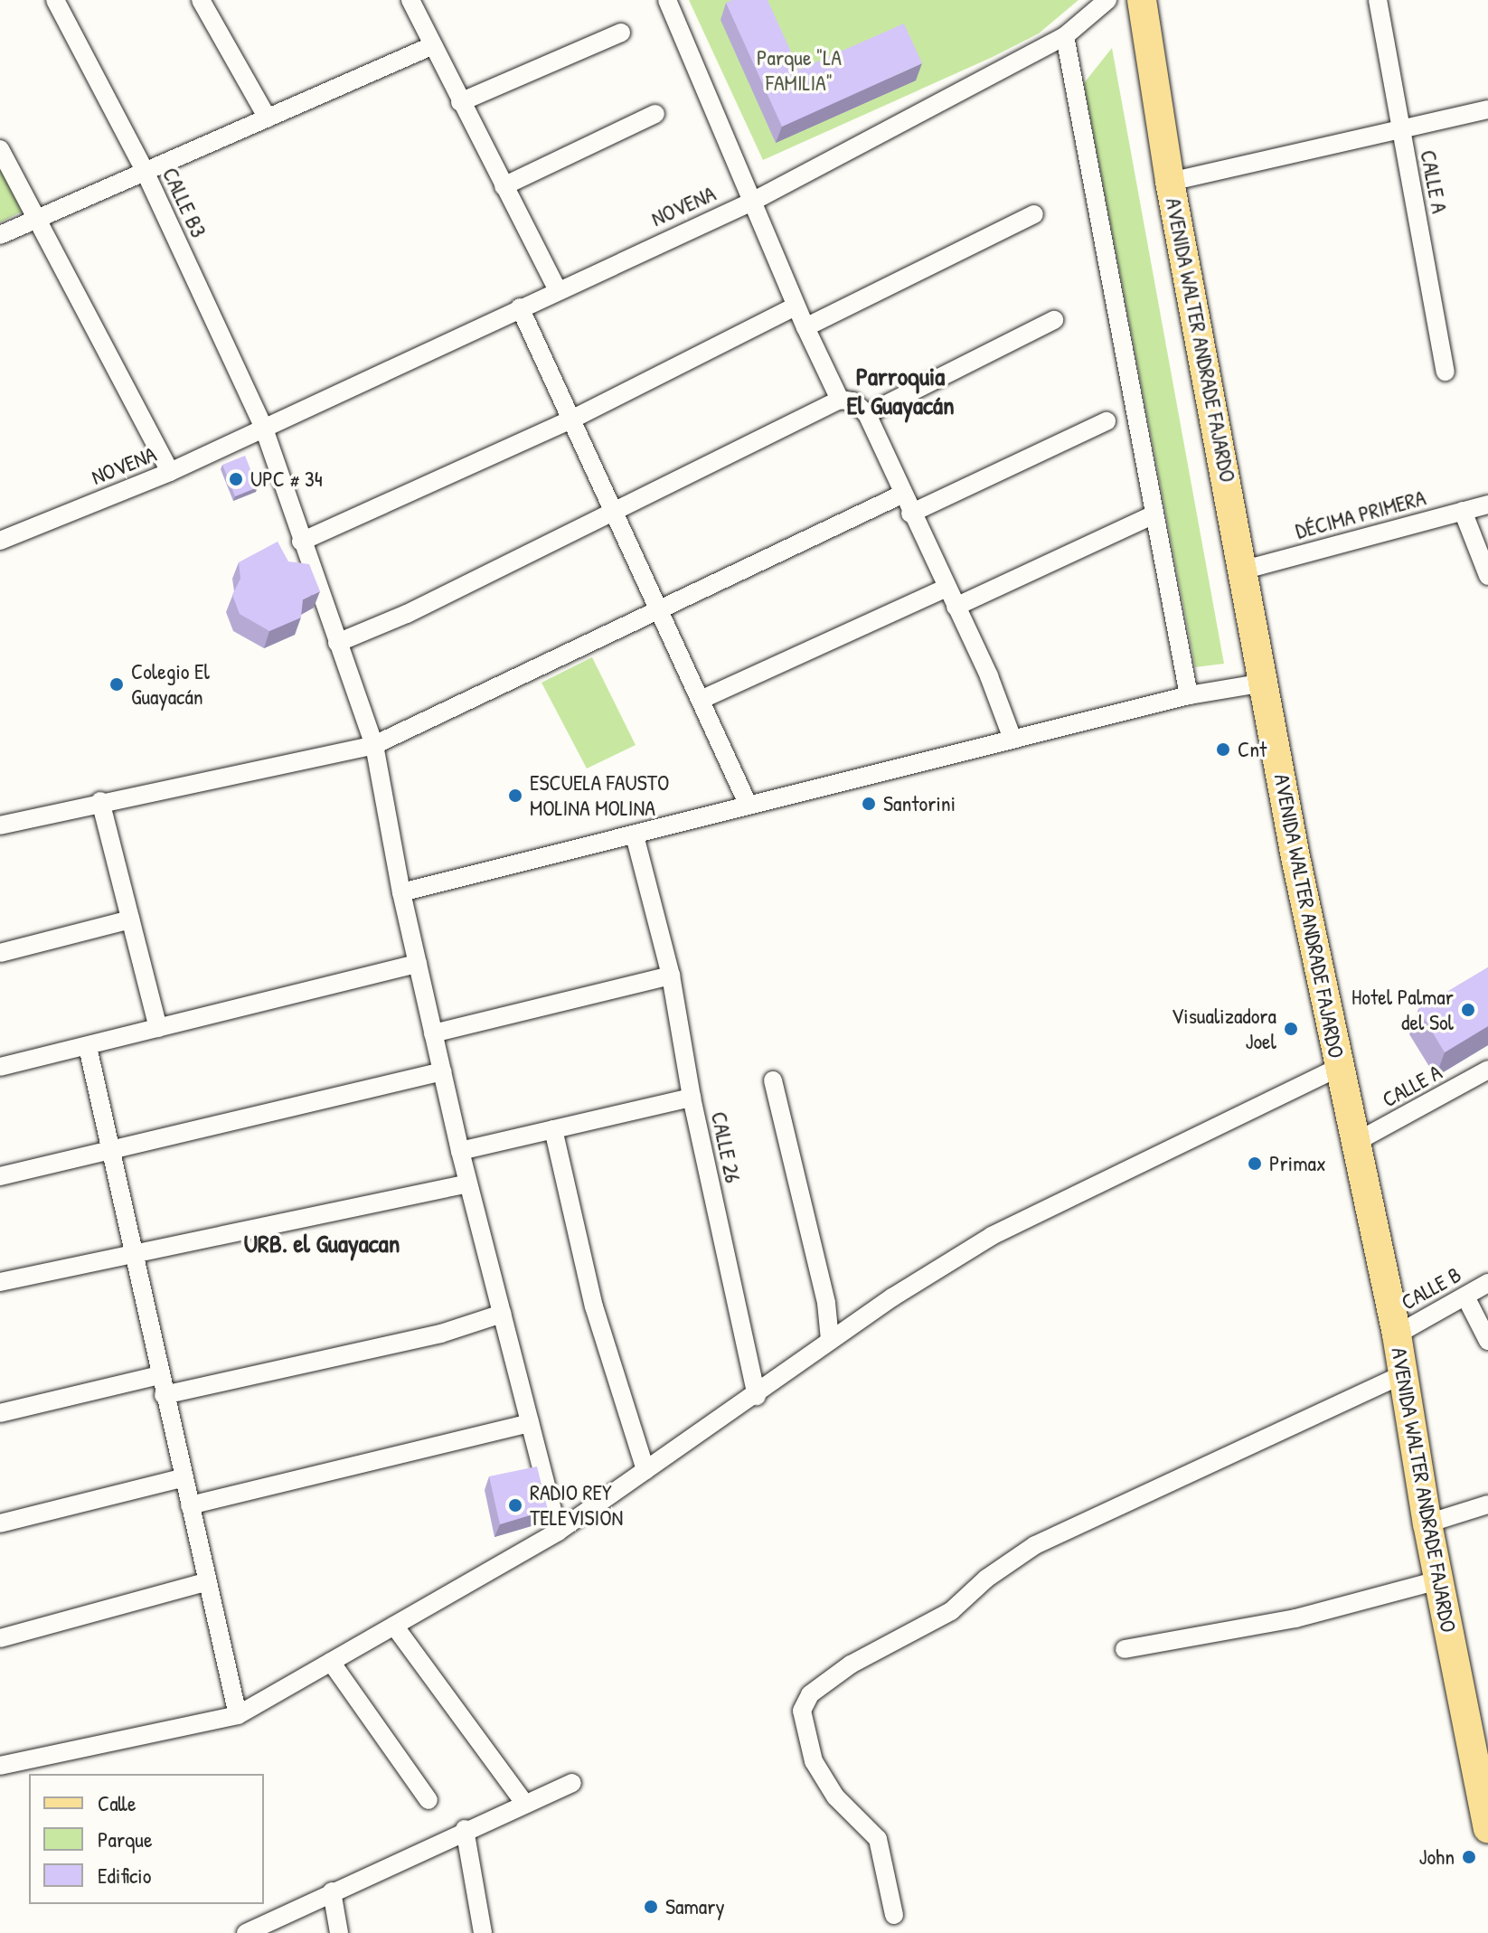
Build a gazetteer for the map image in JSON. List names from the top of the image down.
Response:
{
  "streets": {
    "main road": ["AVENIDA WALTER ANDRADE FAJARDO"],
    "street": [
      "CALLE A",
      "CALLE B3",
      "NOVENA",
      "DÉCIMA PRIMERA",
      "CALLE 26",
      "CALLE B"
    ]
  },
  "crossings": [
    ["CALLE A", "AVENIDA WALTER ANDRADE FAJARDO"],
    ["CALLE B3", "NOVENA"],
    ["AVENIDA WALTER ANDRADE FAJARDO", "DÉCIMA PRIMERA"],
    ["AVENIDA WALTER ANDRADE FAJARDO", "CALLE B"]
  ],
  "districts": ["Parroquia El Guayacán", "URB. el Guayacan"],
  "parks": ["Parque \"LA FAMILIA\""],
  "places": [
    "UPC # 34",
    "Colegio El Guayacán",
    "Cnt",
    "ESCUELA FAUSTO MOLINA MOLINA",
    "Santorini",
    "Hotel Palmar del Sol",
    "Visualizadora Joel",
    "Primax",
    "RADIO REY TELEVISION",
    "John",
    "Samary"
  ],
  "legend": ["Calle", "Parque", "Edificio"]
}
